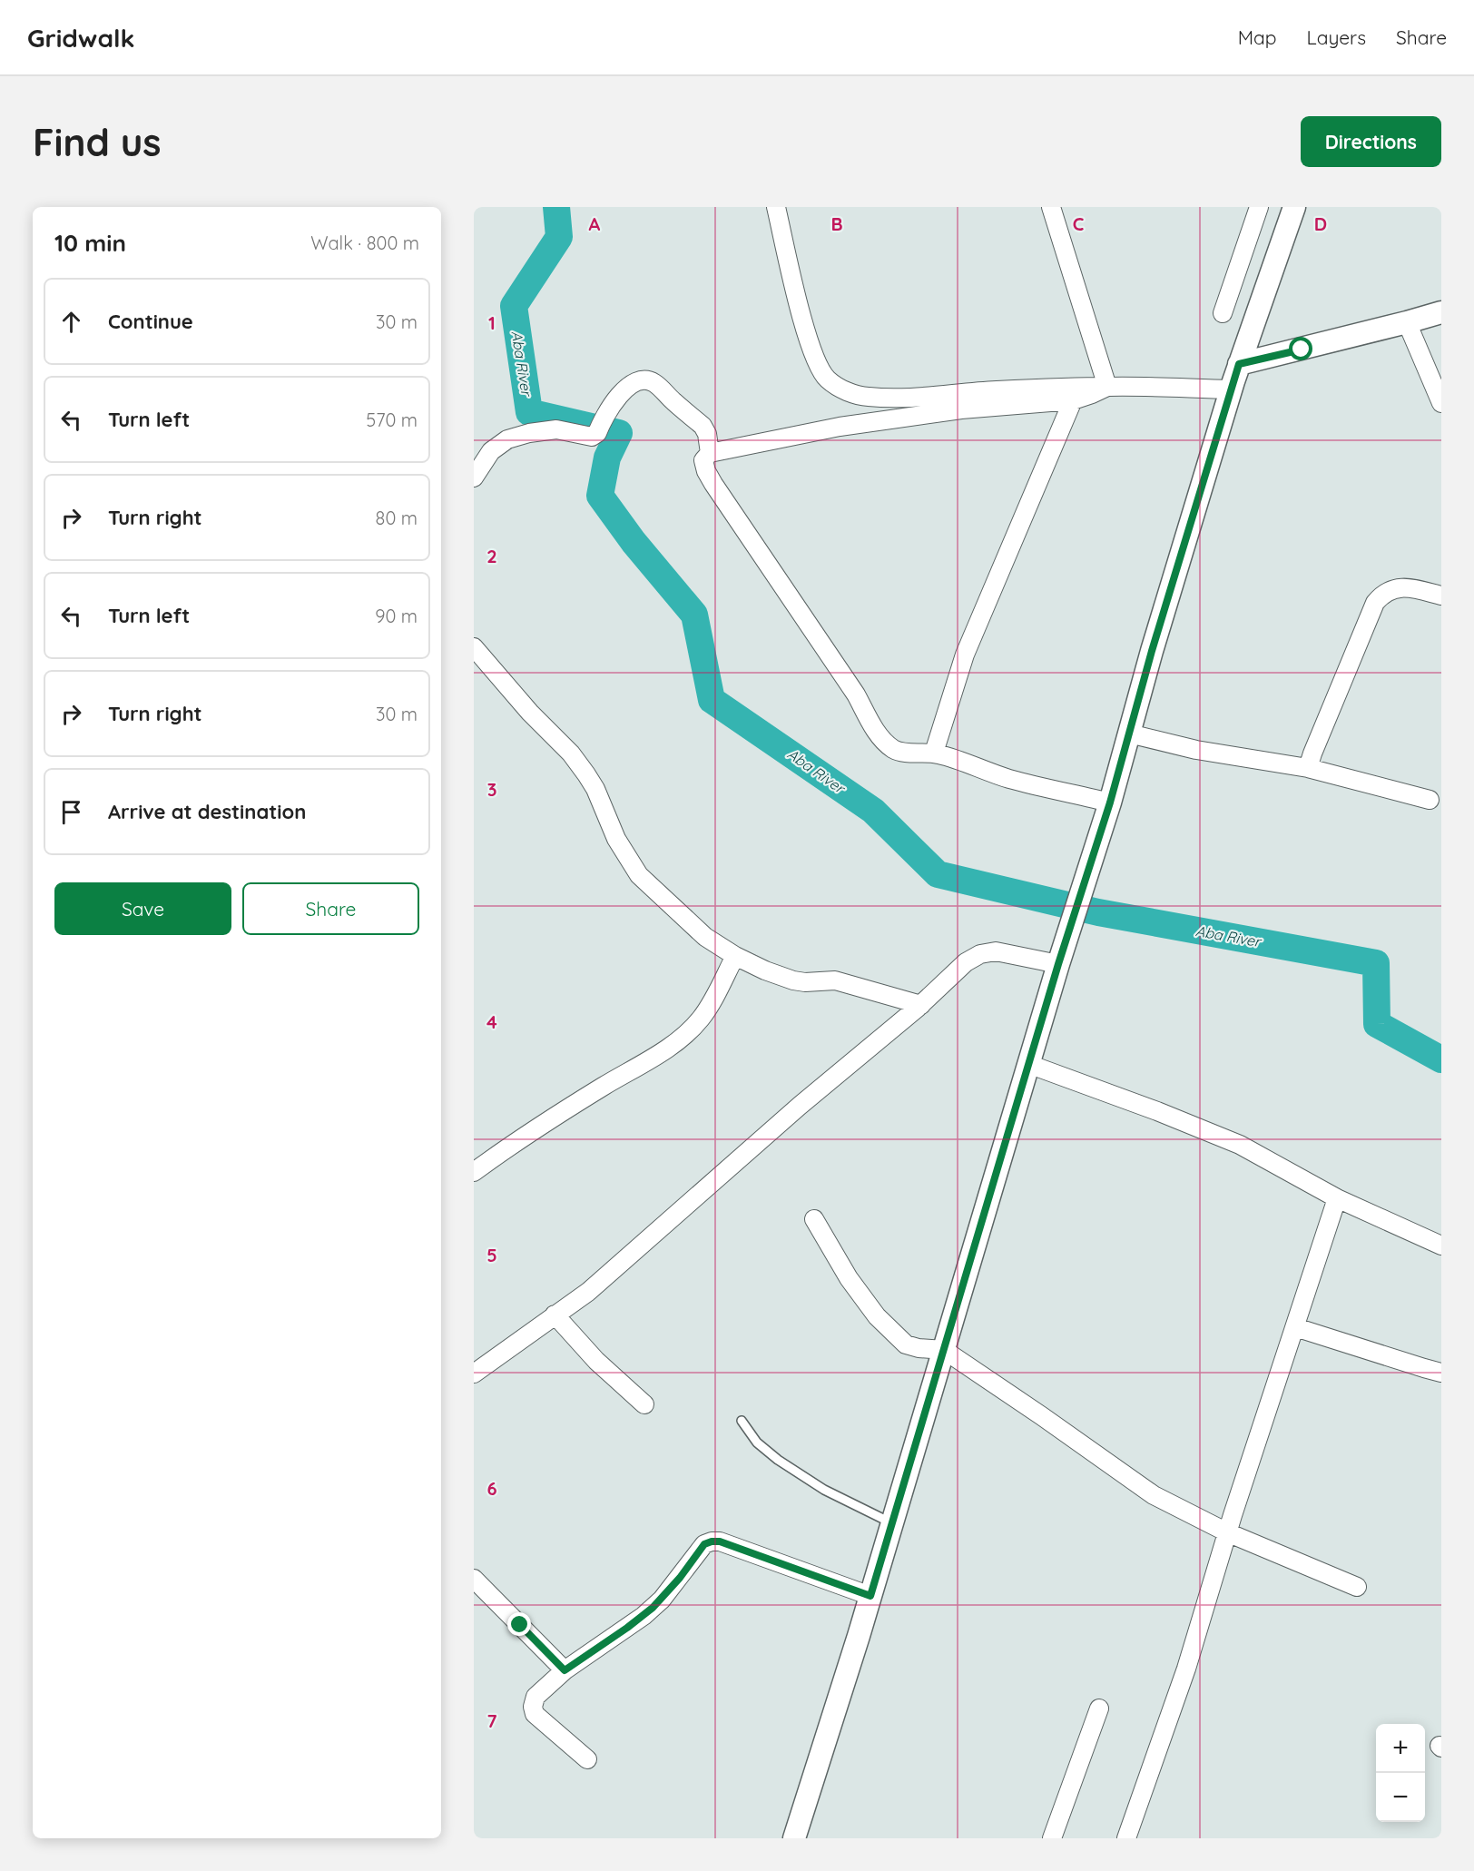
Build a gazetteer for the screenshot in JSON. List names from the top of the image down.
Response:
{
  "water": ["Aba River"],
  "page": {
    "header": "Gridwalk",
    "nav": ["Map", "Layers", "Share"],
    "buttons": [
      "Directions",
      ["Save", "Share"]
    ],
    "title": "Find us",
    "heading": ["10 min", "Walk · 800 m"],
    "list": [
      ["Continue", "30 m"],
      ["Turn left", "570 m"],
      ["Turn right", "80 m"],
      ["Turn left", "90 m"],
      ["Turn right", "30 m"],
      "Arrive at destination"
    ],
    "map_buttons": ["+", "−"]
  },
  "grid": {
    "columns": [
      "A",
      "B",
      "C",
      "D"
    ],
    "rows": [
      "1",
      "2",
      "3",
      "4",
      "5",
      "6",
      "7"
    ]
  }
}
